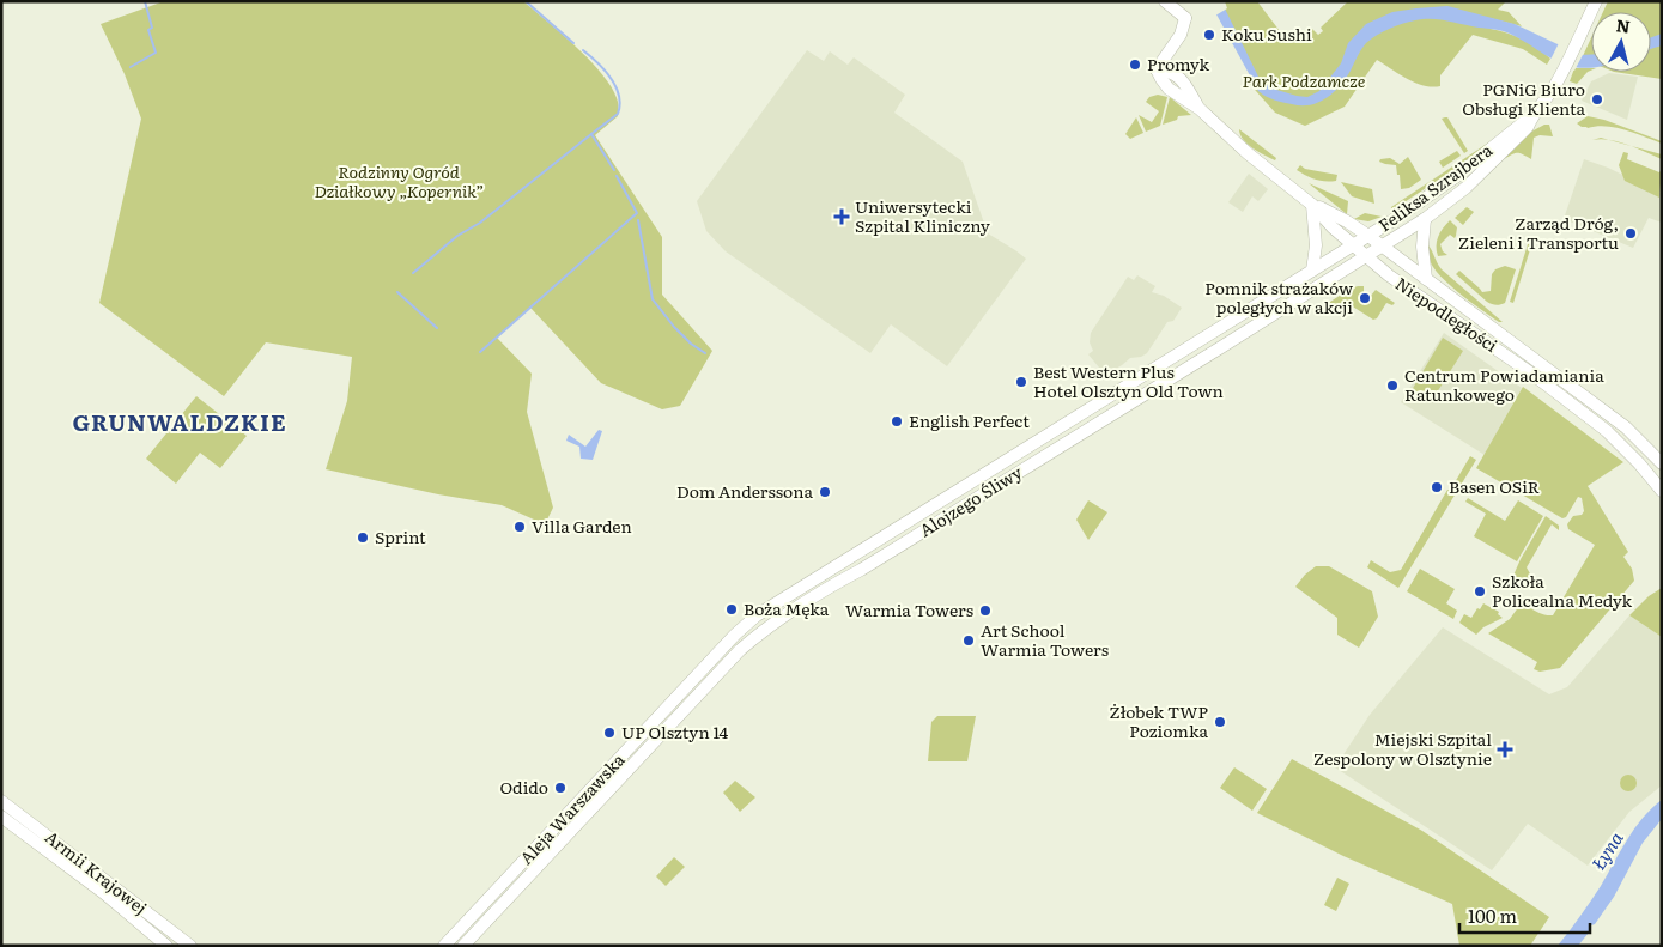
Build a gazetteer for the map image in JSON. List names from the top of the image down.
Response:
{
  "streets": {
    "street": [
      "Feliksa Szrajbera",
      "Niepodległości",
      "Alojzego Śliwy",
      "Aleja Warszawska",
      "Armii Krajowej"
    ]
  },
  "crossings": [
    ["Feliksa Szrajbera", "Niepodległości"],
    ["Feliksa Szrajbera", "Alojzego Śliwy"],
    ["Niepodległości", "Alojzego Śliwy"],
    ["Alojzego Śliwy", "Aleja Warszawska"]
  ],
  "districts": ["GRUNWALDZKIE"],
  "water": ["Łyna"],
  "parks": ["Park Podzamcze", "Rodzinny Ogród Działkowy „Kopernik”"],
  "places": {
    "other": [
      "Koku Sushi",
      "Promyk",
      "PGNiG Biuro Obsługi Klienta",
      "Zarząd Dróg, Zieleni i Transportu",
      "Pomnik strażaków poległych w akcji",
      "Best Western Plus Hotel Olsztyn Old Town",
      "Centrum Powiadamiania Ratunkowego",
      "English Perfect",
      "Basen OSiR",
      "Dom Anderssona",
      "Villa Garden",
      "Sprint",
      "Szkoła Policealna Medyk",
      "Boża Męka",
      "Warmia Towers",
      "Art School Warmia Towers",
      "Żłobek TWP Poziomka",
      "UP Olsztyn 14",
      "Odido"
    ],
    "health": ["Uniwersytecki Szpital Kliniczny", "Miejski Szpital Zespolony w Olsztynie"]
  },
  "scale_bar": "100 m",
  "north": "top"
}
